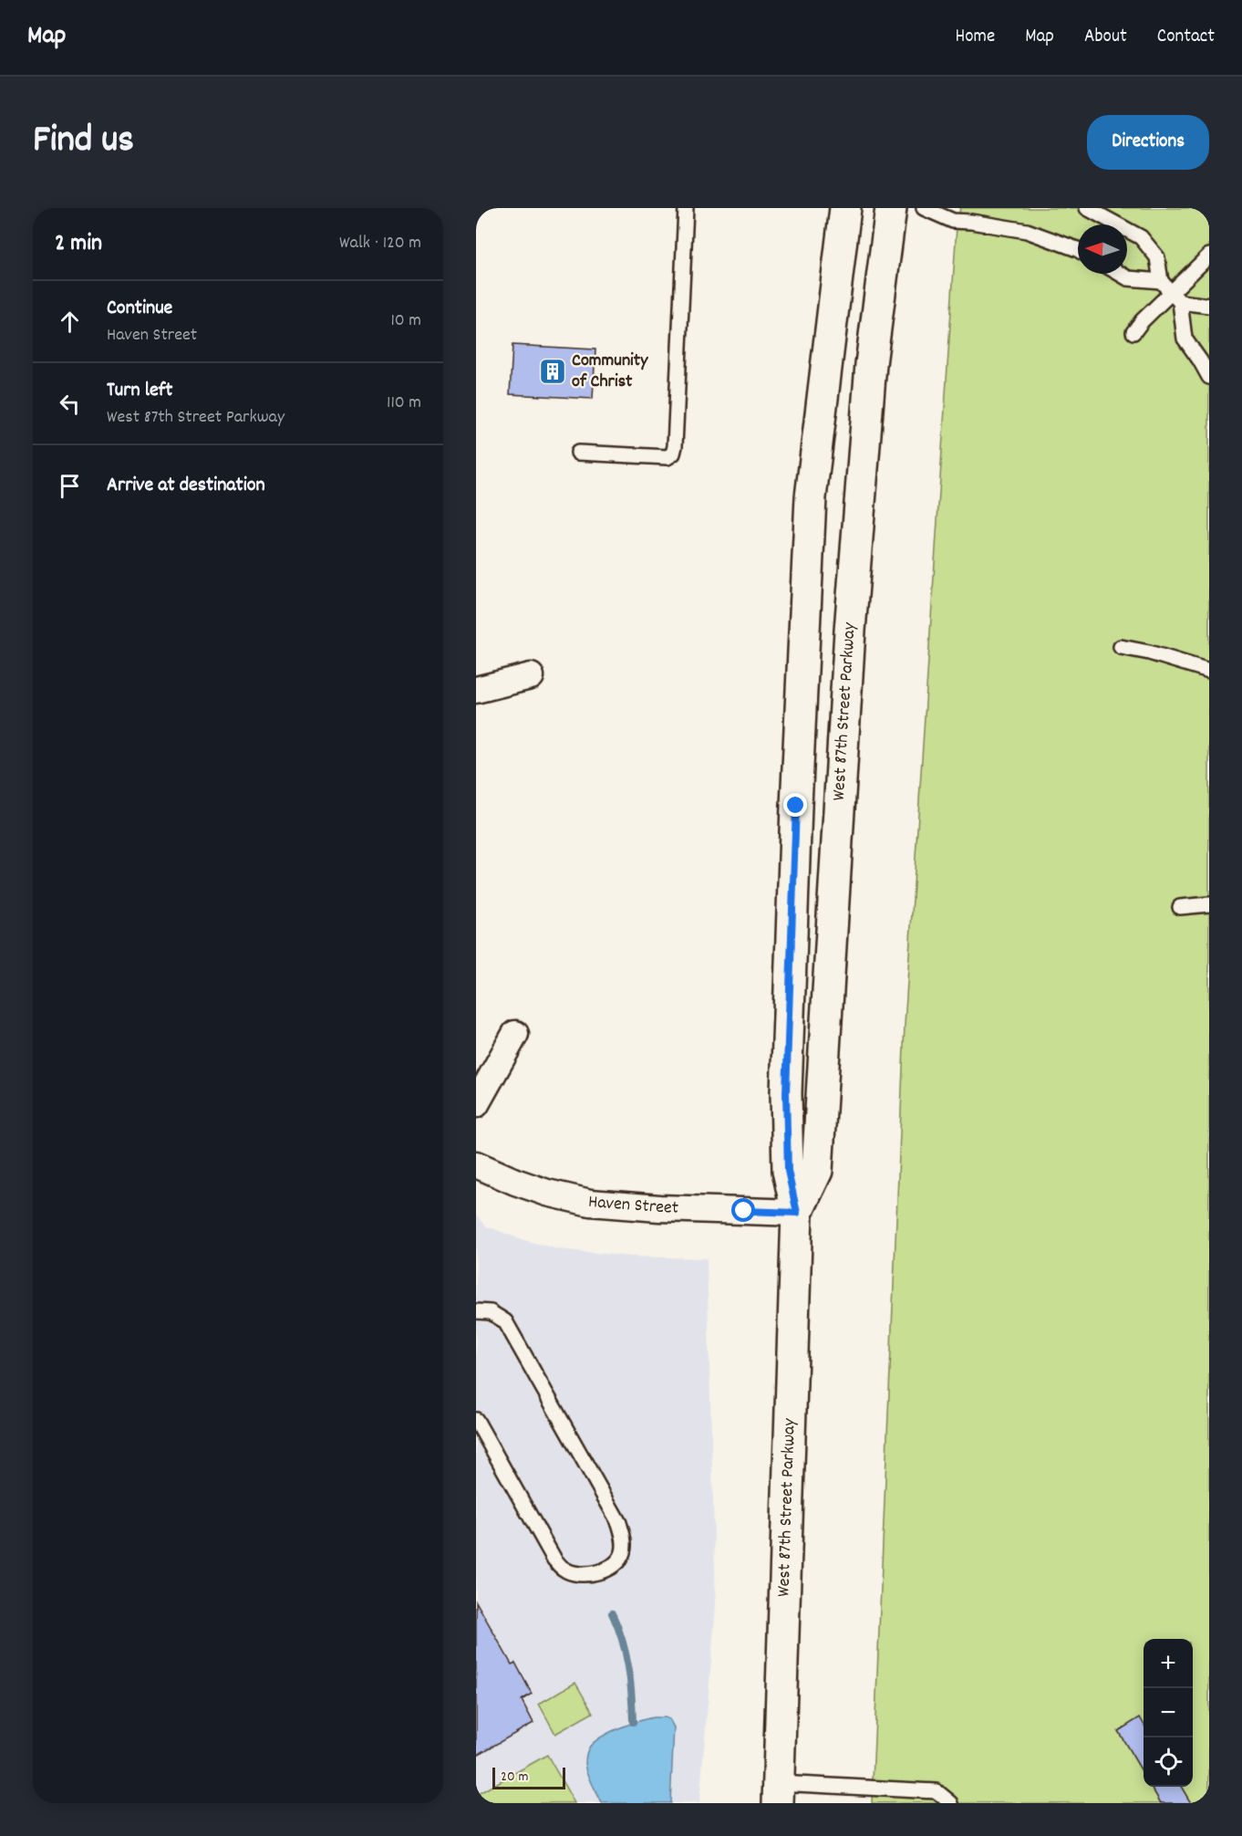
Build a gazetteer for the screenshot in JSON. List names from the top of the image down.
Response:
{
  "streets": {
    "main road": ["West 87th Street Parkway"],
    "street": ["Haven Street"]
  },
  "crossings": [
    ["West 87th Street Parkway", "Haven Street"]
  ],
  "places": {
    "building": ["Community of Christ"]
  },
  "scale_bar": "20 m",
  "north": "left",
  "page": {
    "header": "Map",
    "nav": [
      "Home",
      "Map",
      "About",
      "Contact"
    ],
    "title": "Find us",
    "buttons": "Directions",
    "heading": ["2 min", "Walk · 120 m"],
    "list": [
      ["Continue", "Haven Street", "10 m"],
      ["Turn left", "West 87th Street Parkway", "110 m"],
      "Arrive at destination"
    ],
    "map_buttons": ["+", "−"],
    "scale": "20 m"
  }
}
